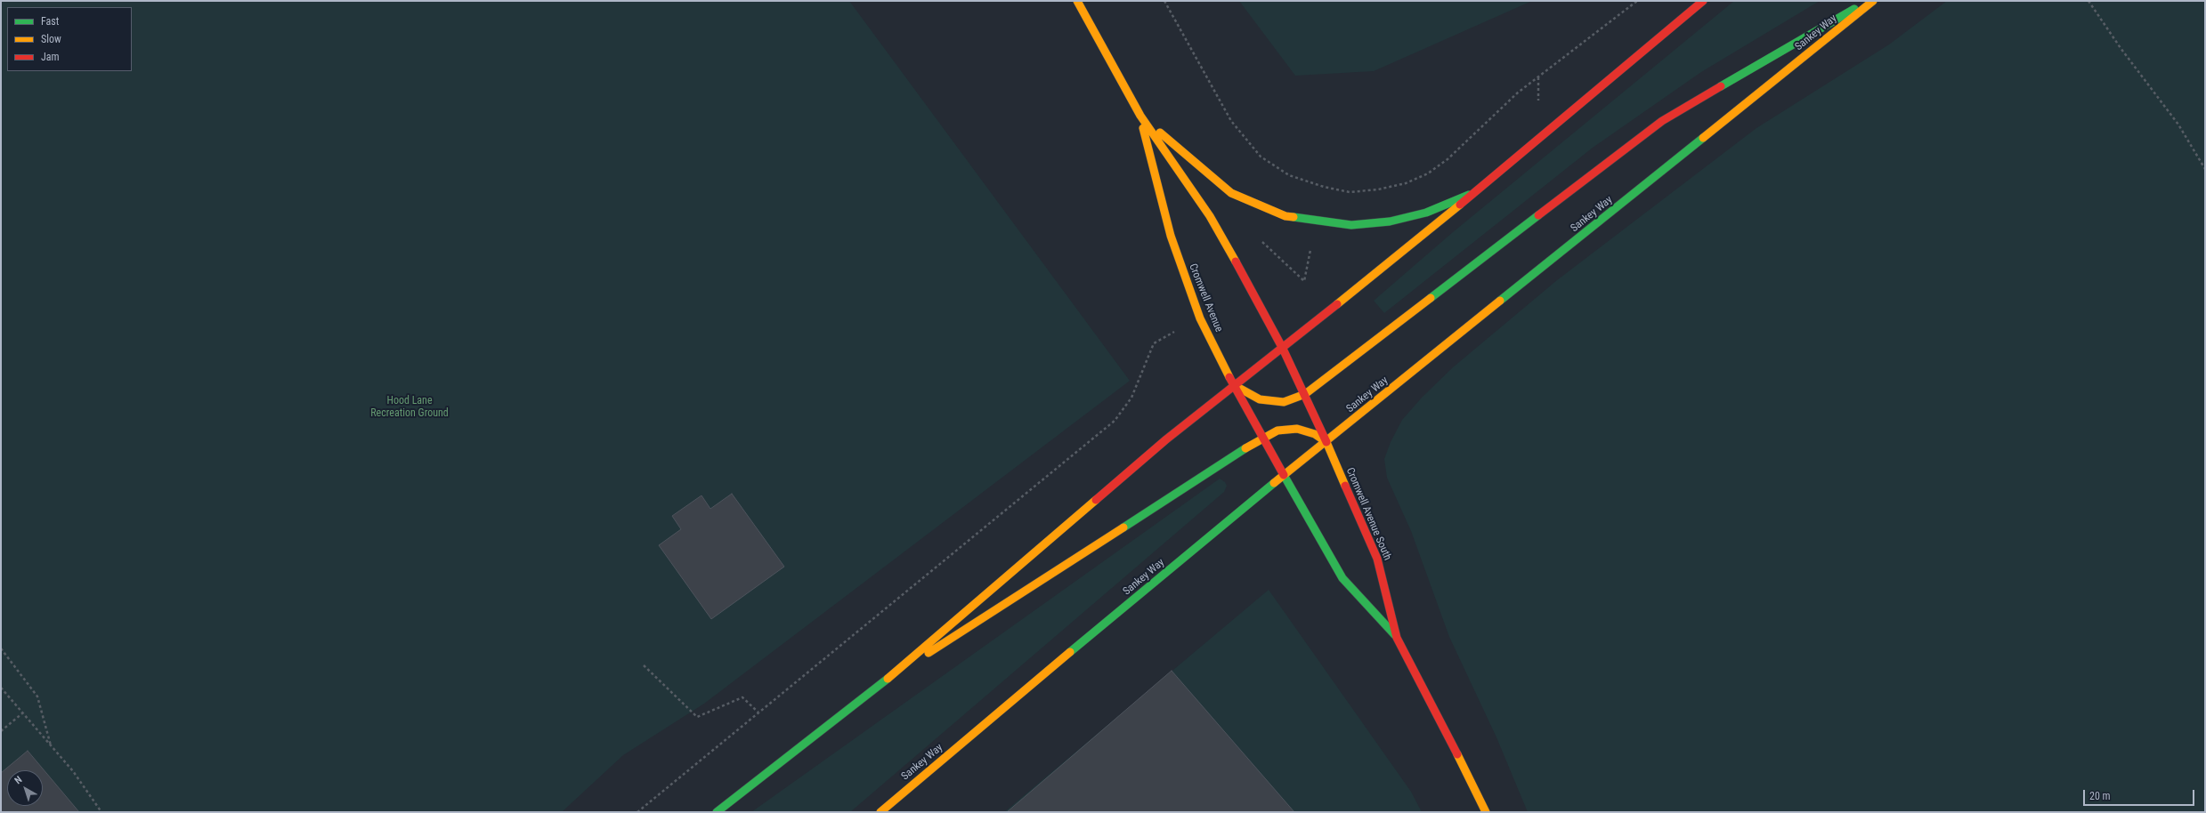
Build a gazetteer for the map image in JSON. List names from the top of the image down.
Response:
{
  "streets": {
    "main road": ["Sankey Way", "Cromwell Avenue", "Cromwell Avenue South"]
  },
  "crossings": [
    ["Sankey Way", "Cromwell Avenue"],
    ["Sankey Way", "Cromwell Avenue South"],
    ["Cromwell Avenue", "Cromwell Avenue South"]
  ],
  "parks": ["Hood Lane Recreation Ground"],
  "legend": ["Fast", "Slow", "Jam"],
  "scale_bar": "20 m",
  "north": "top left"
}
